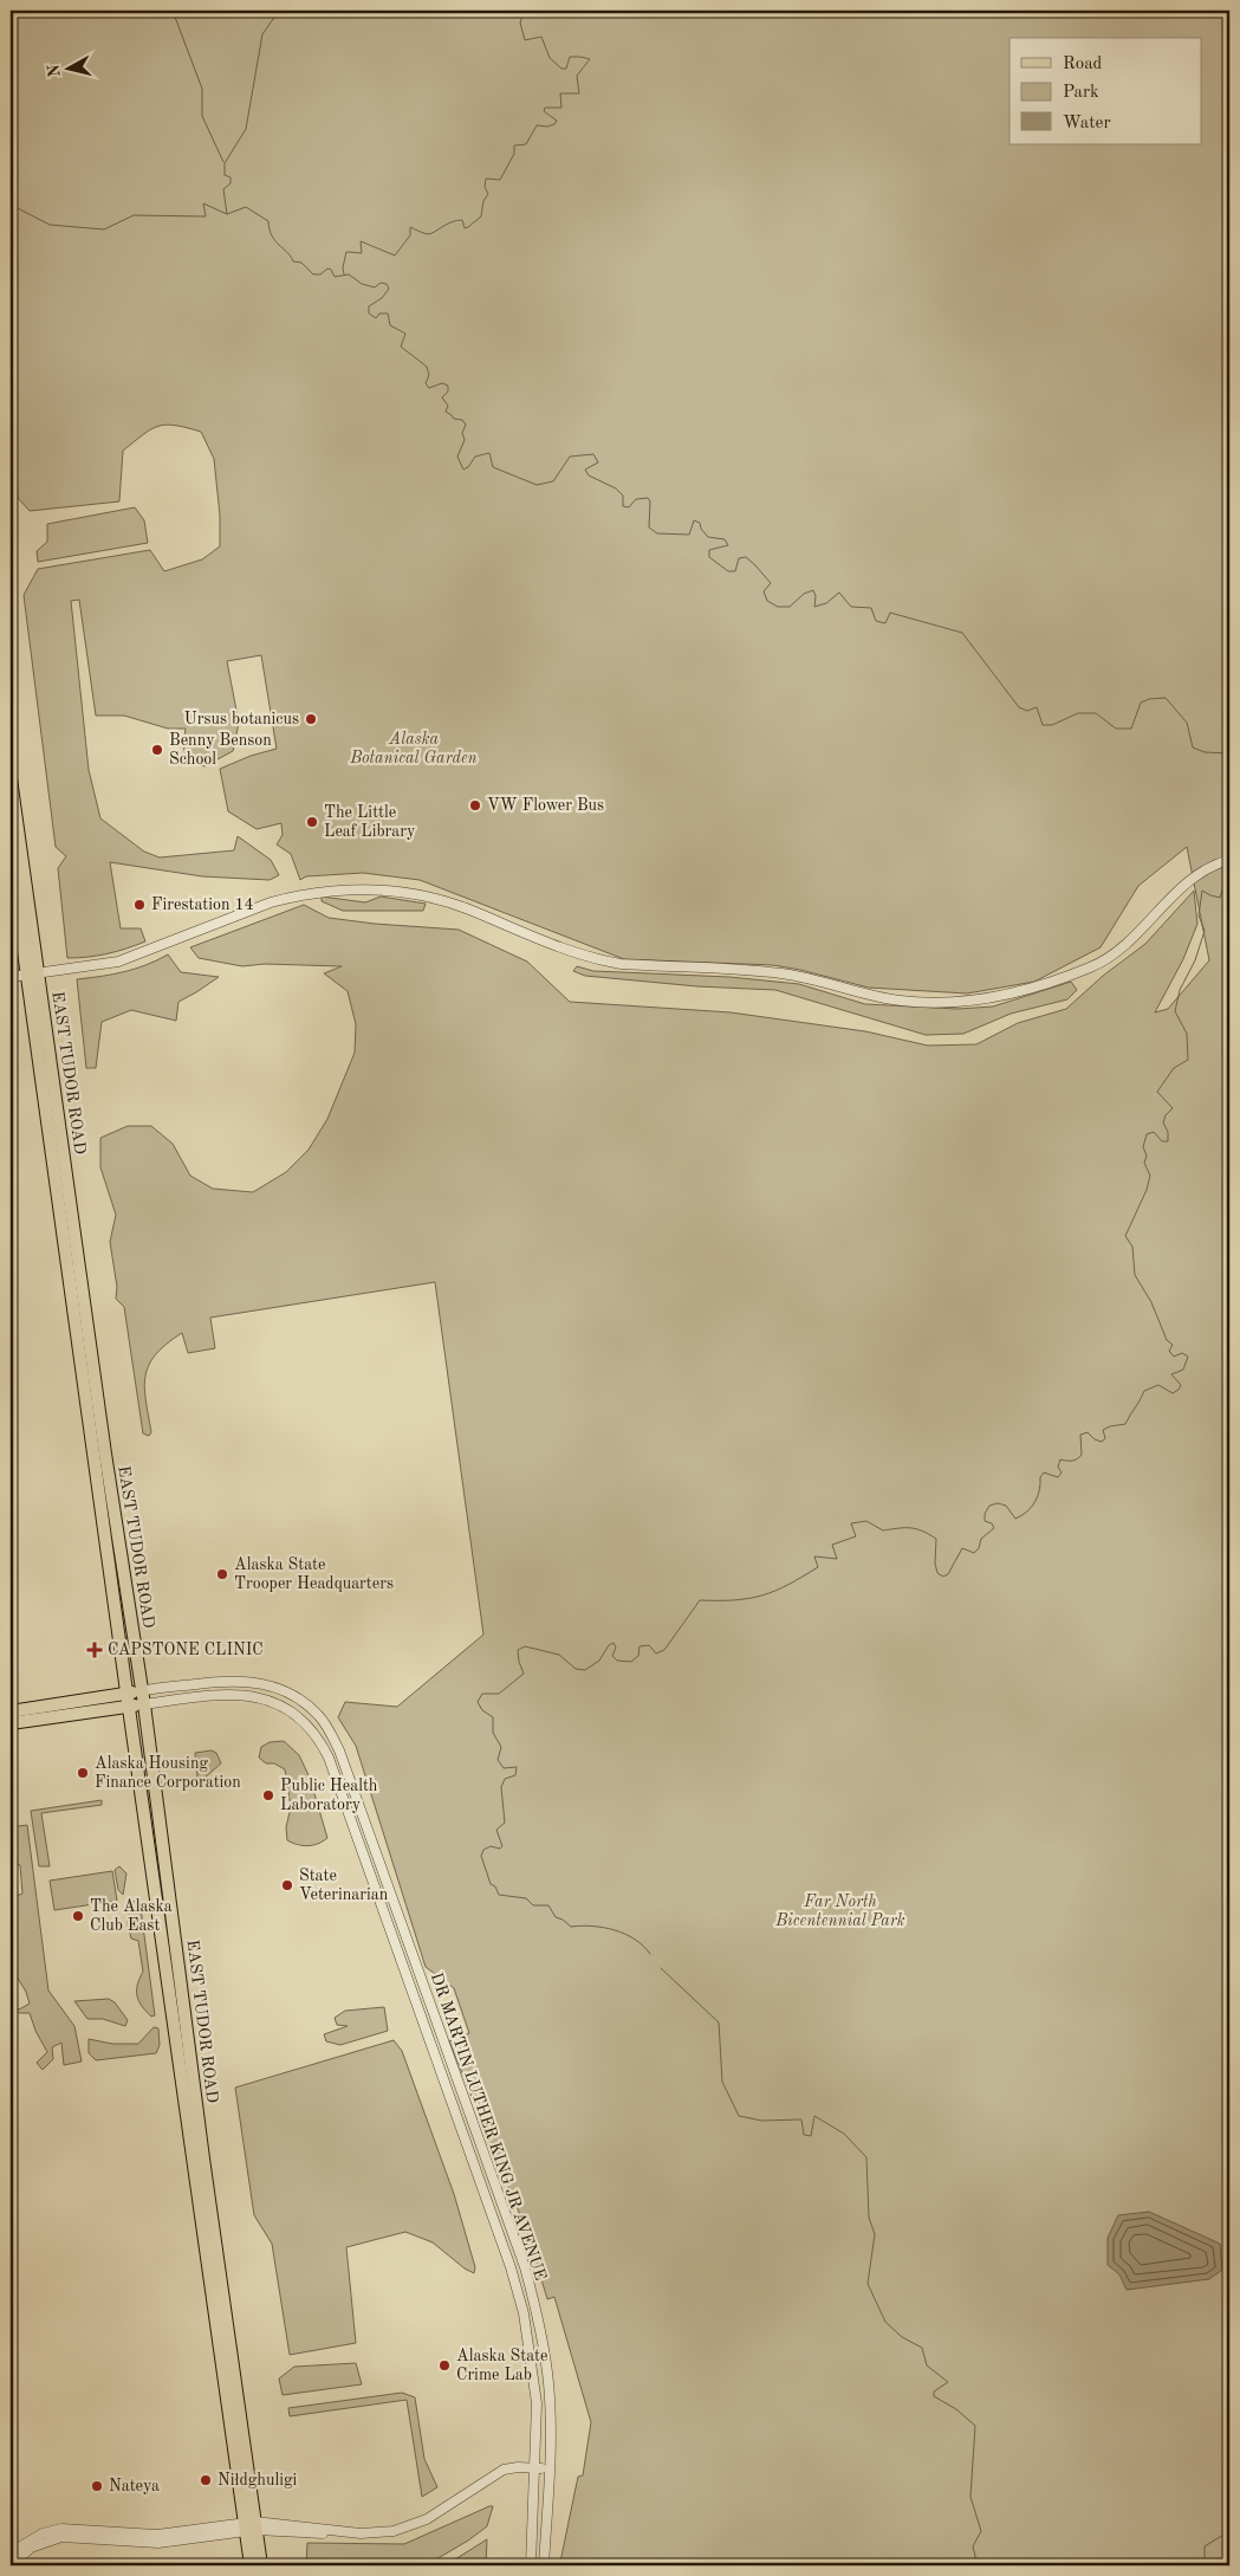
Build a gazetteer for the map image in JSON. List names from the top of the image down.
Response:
{
  "streets": {
    "main road": ["EAST TUDOR ROAD"],
    "street": ["DR MARTIN LUTHER KING JR AVENUE"]
  },
  "crossings": [
    ["EAST TUDOR ROAD", "DR MARTIN LUTHER KING JR AVENUE"]
  ],
  "parks": ["Alaska Botanical Garden", "Far North Bicentennial Park"],
  "places": {
    "other": [
      "Ursus botanicus",
      "Benny Benson School",
      "VW Flower Bus",
      "The Little Leaf Library",
      "Firestation 14",
      "Alaska State Trooper Headquarters",
      "Alaska Housing Finance Corporation",
      "Public Health Laboratory",
      "State Veterinarian",
      "The Alaska Club East",
      "Alaska State Crime Lab",
      "Niłdghuligi",
      "Nateya"
    ],
    "health": ["CAPSTONE CLINIC"]
  },
  "legend": ["Road", "Park", "Water"],
  "north": "left"
}
